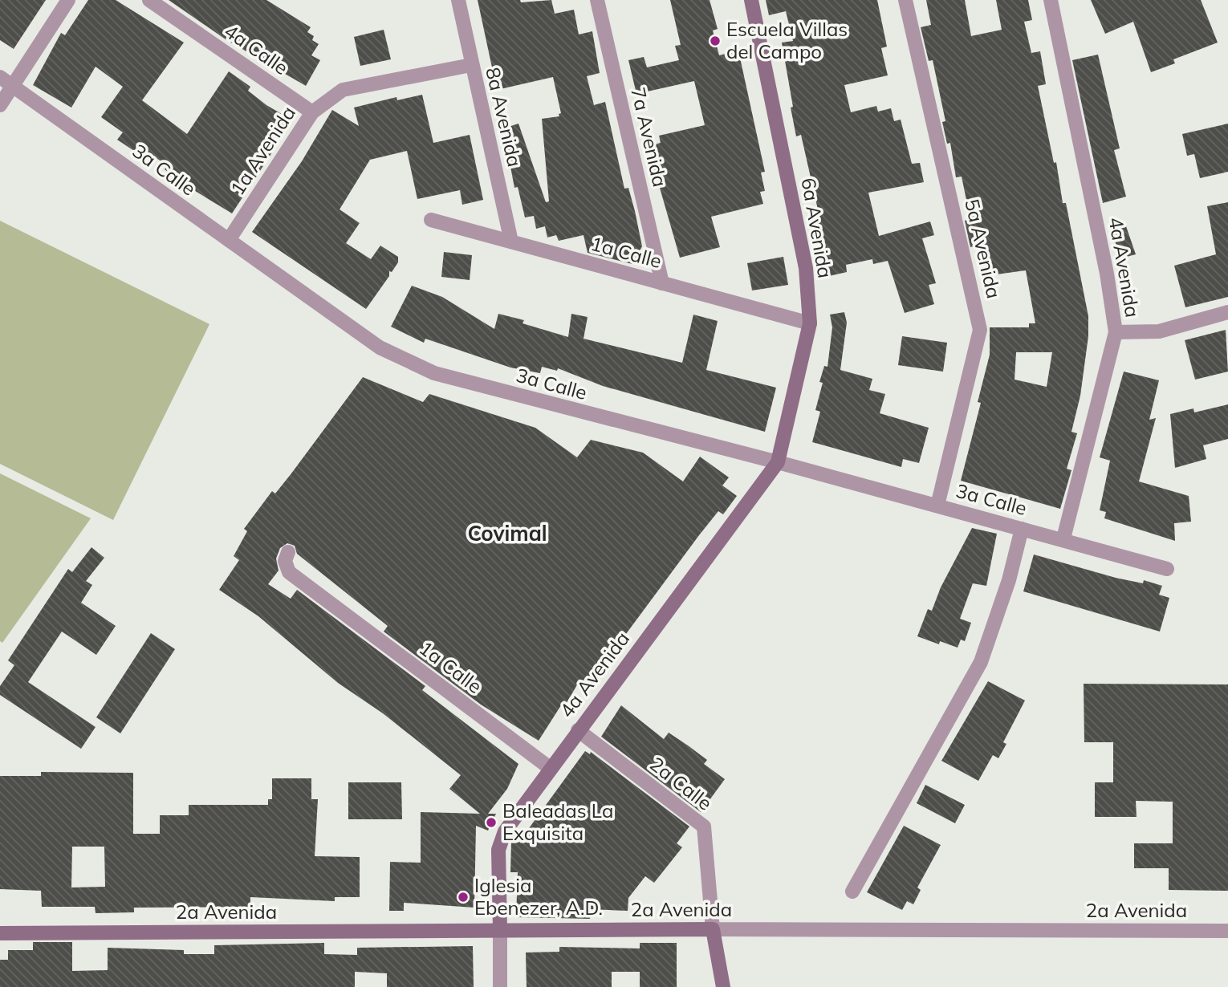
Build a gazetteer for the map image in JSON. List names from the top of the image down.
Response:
{
  "streets": {
    "street": [
      "4a Calle",
      "8a Avenida",
      "7a Avenida",
      "1a Avenida",
      "3a Calle",
      "6a Avenida",
      "5a Avenida",
      "1a Calle",
      "4a Avenida",
      "2a Calle",
      "2a Avenida"
    ]
  },
  "crossings": [
    ["4a Calle", "1a Avenida"],
    ["8a Avenida", "1a Avenida"],
    ["8a Avenida", "1a Calle"],
    ["7a Avenida", "1a Calle"],
    ["1a Avenida", "3a Calle"],
    ["3a Calle", "6a Avenida"],
    ["3a Calle", "5a Avenida"],
    ["3a Calle", "4a Avenida"],
    ["6a Avenida", "1a Calle"],
    ["6a Avenida", "4a Avenida"],
    ["1a Calle", "4a Avenida"],
    ["4a Avenida", "2a Calle"],
    ["4a Avenida", "2a Avenida"],
    ["2a Calle", "2a Avenida"]
  ],
  "districts": ["Covimal"],
  "places": ["Escuela Villas del Campo", "Baleadas La Exquisita", "Iglesia Ebenezer, A.D."]
}
